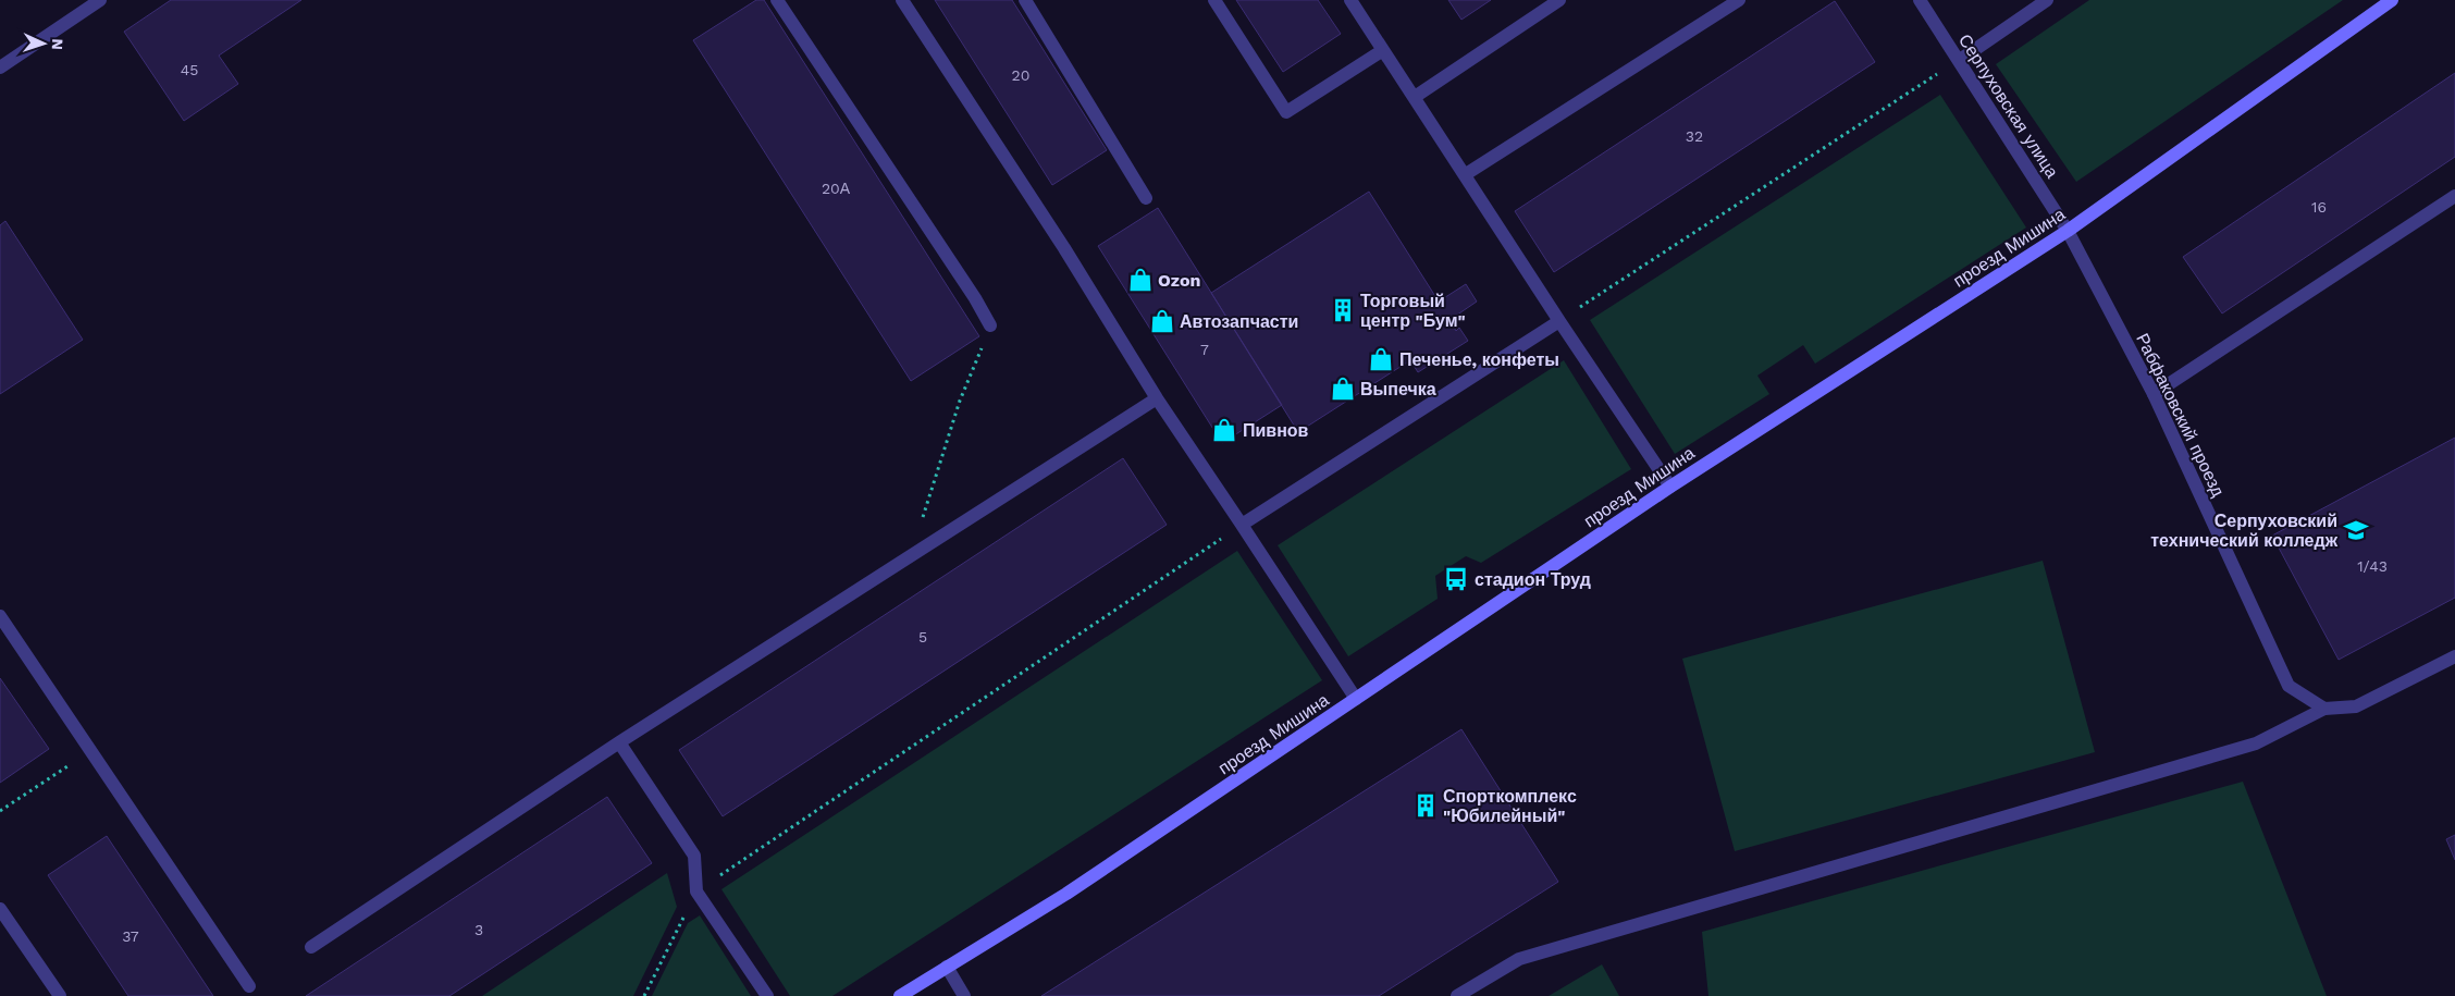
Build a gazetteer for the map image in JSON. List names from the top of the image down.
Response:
{
  "streets": {
    "main road": ["проезд Мишина"],
    "street": ["Серпуховская улица", "Рабфаковский проезд"]
  },
  "crossings": [
    ["Серпуховская улица", "проезд Мишина"],
    ["Серпуховская улица", "Рабфаковский проезд"],
    ["проезд Мишина", "Рабфаковский проезд"]
  ],
  "places": {
    "shop": [
      "Ozon",
      "Автозапчасти",
      "Печенье, конфеты",
      "Выпечка",
      "Пивнов"
    ],
    "building": ["Торговый центр \"Бум\"", "Спорткомплекс \"Юбилейный\""],
    "school or university": ["Серпуховский технический колледж"],
    "bus stop": ["стадион Труд"]
  },
  "house_numbers": [
    "45",
    "20",
    "32",
    "20А",
    "16",
    "7",
    "1/43",
    "5",
    "3",
    "37"
  ],
  "north": "right"
}
